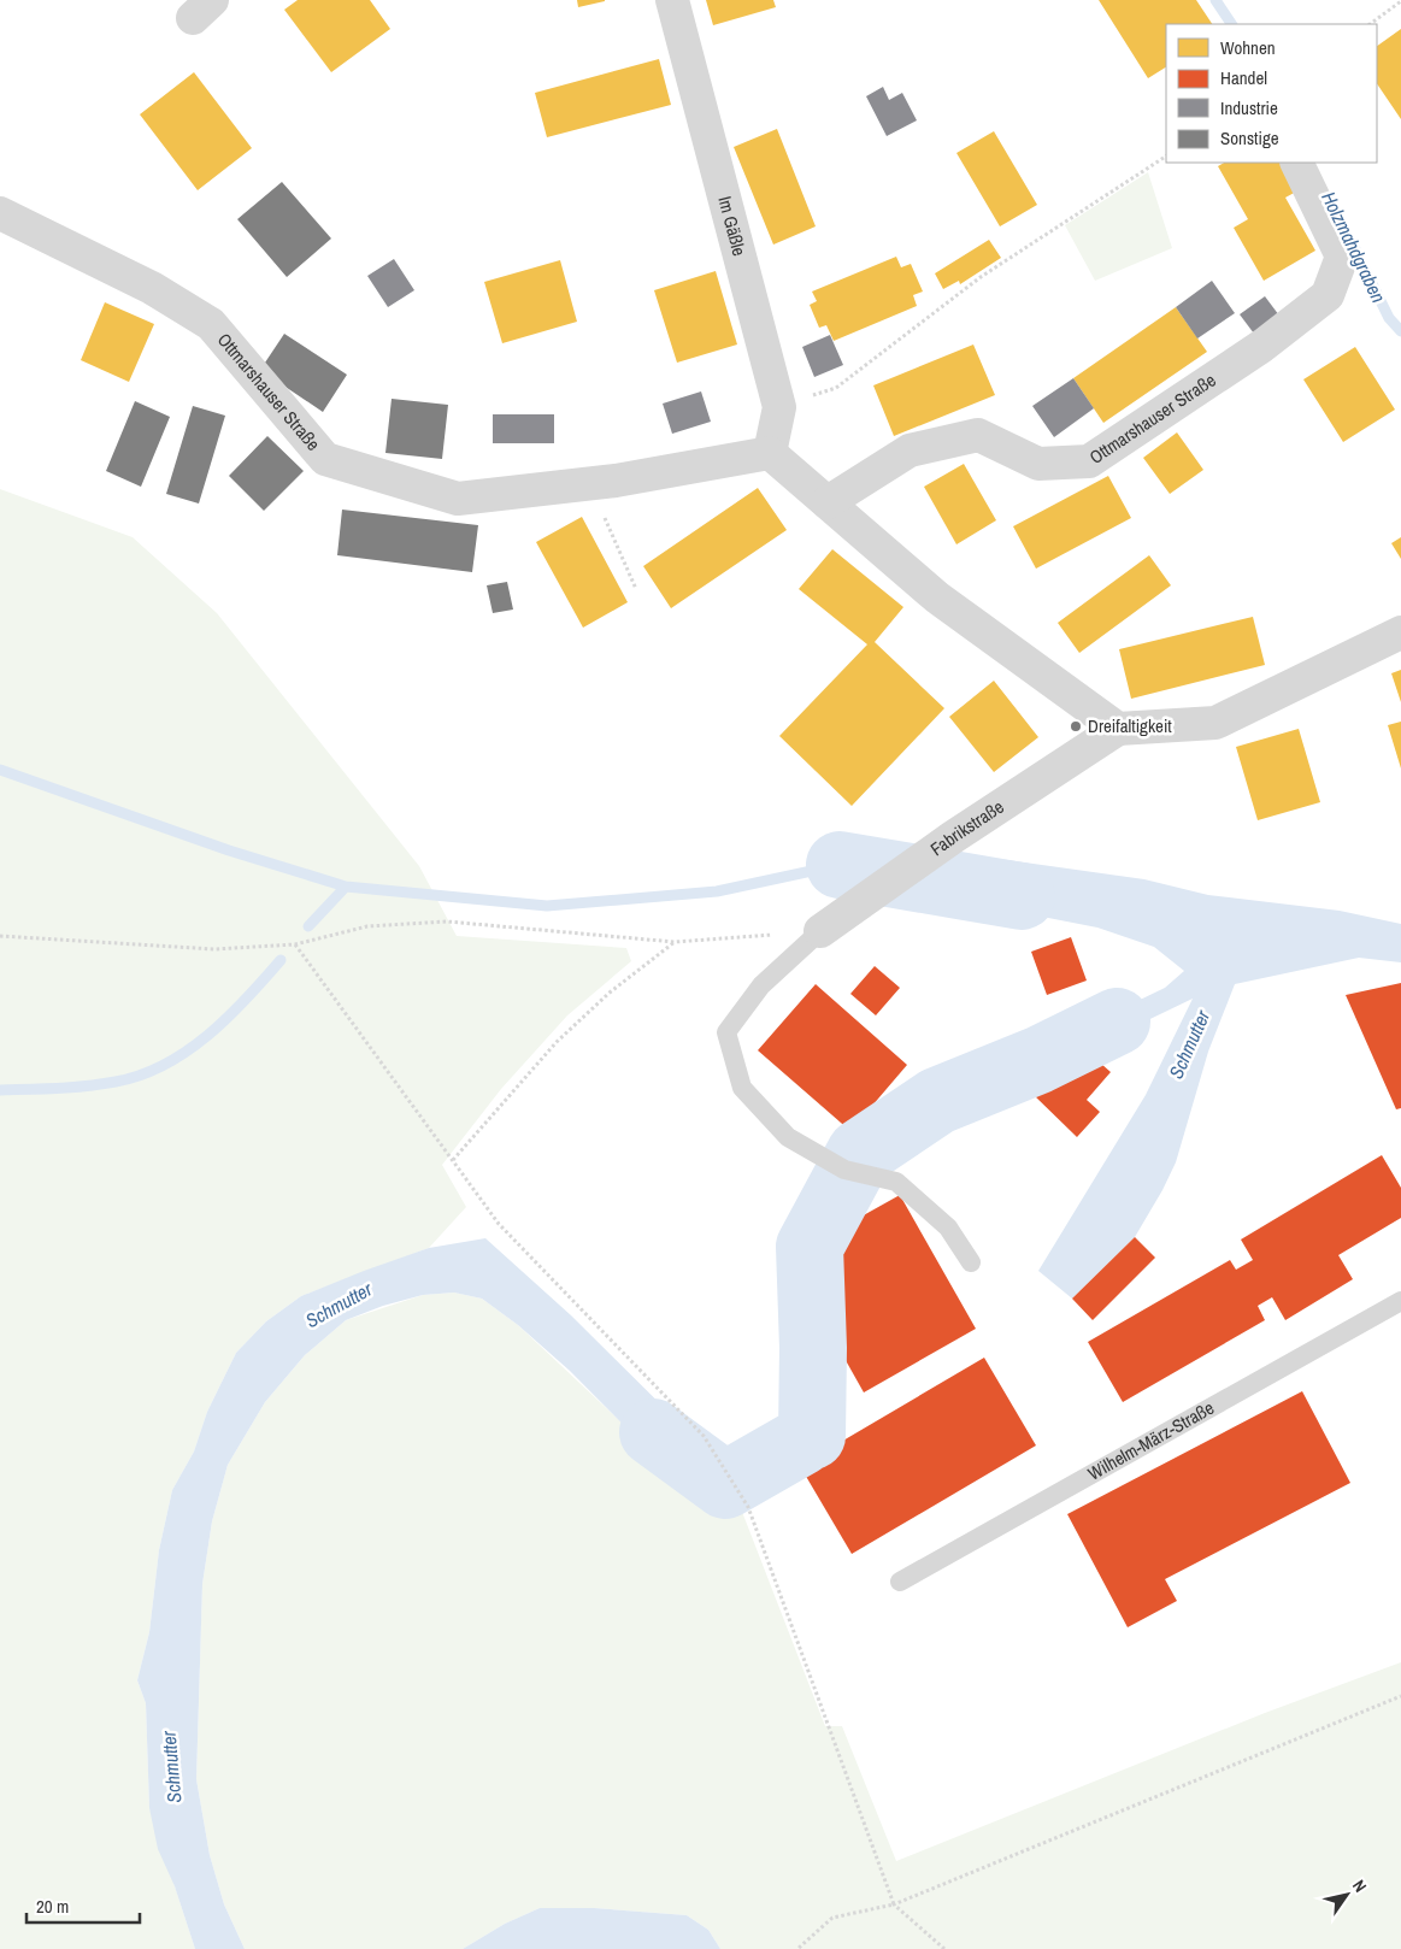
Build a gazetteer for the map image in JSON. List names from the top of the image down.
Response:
{
  "streets": {
    "street": ["Im Gäßle", "Ottmarshauser Straße", "Fabrikstraße"],
    "lane": ["Wilhelm-März-Straße"]
  },
  "crossings": [
    ["Im Gäßle", "Ottmarshauser Straße"]
  ],
  "water": ["Holzmahdgraben", "Schmutter"],
  "places": ["Dreifaltigkeit"],
  "legend": [
    "Wohnen",
    "Handel",
    "Industrie",
    "Sonstige"
  ],
  "scale_bar": "20 m",
  "north": "top right"
}
